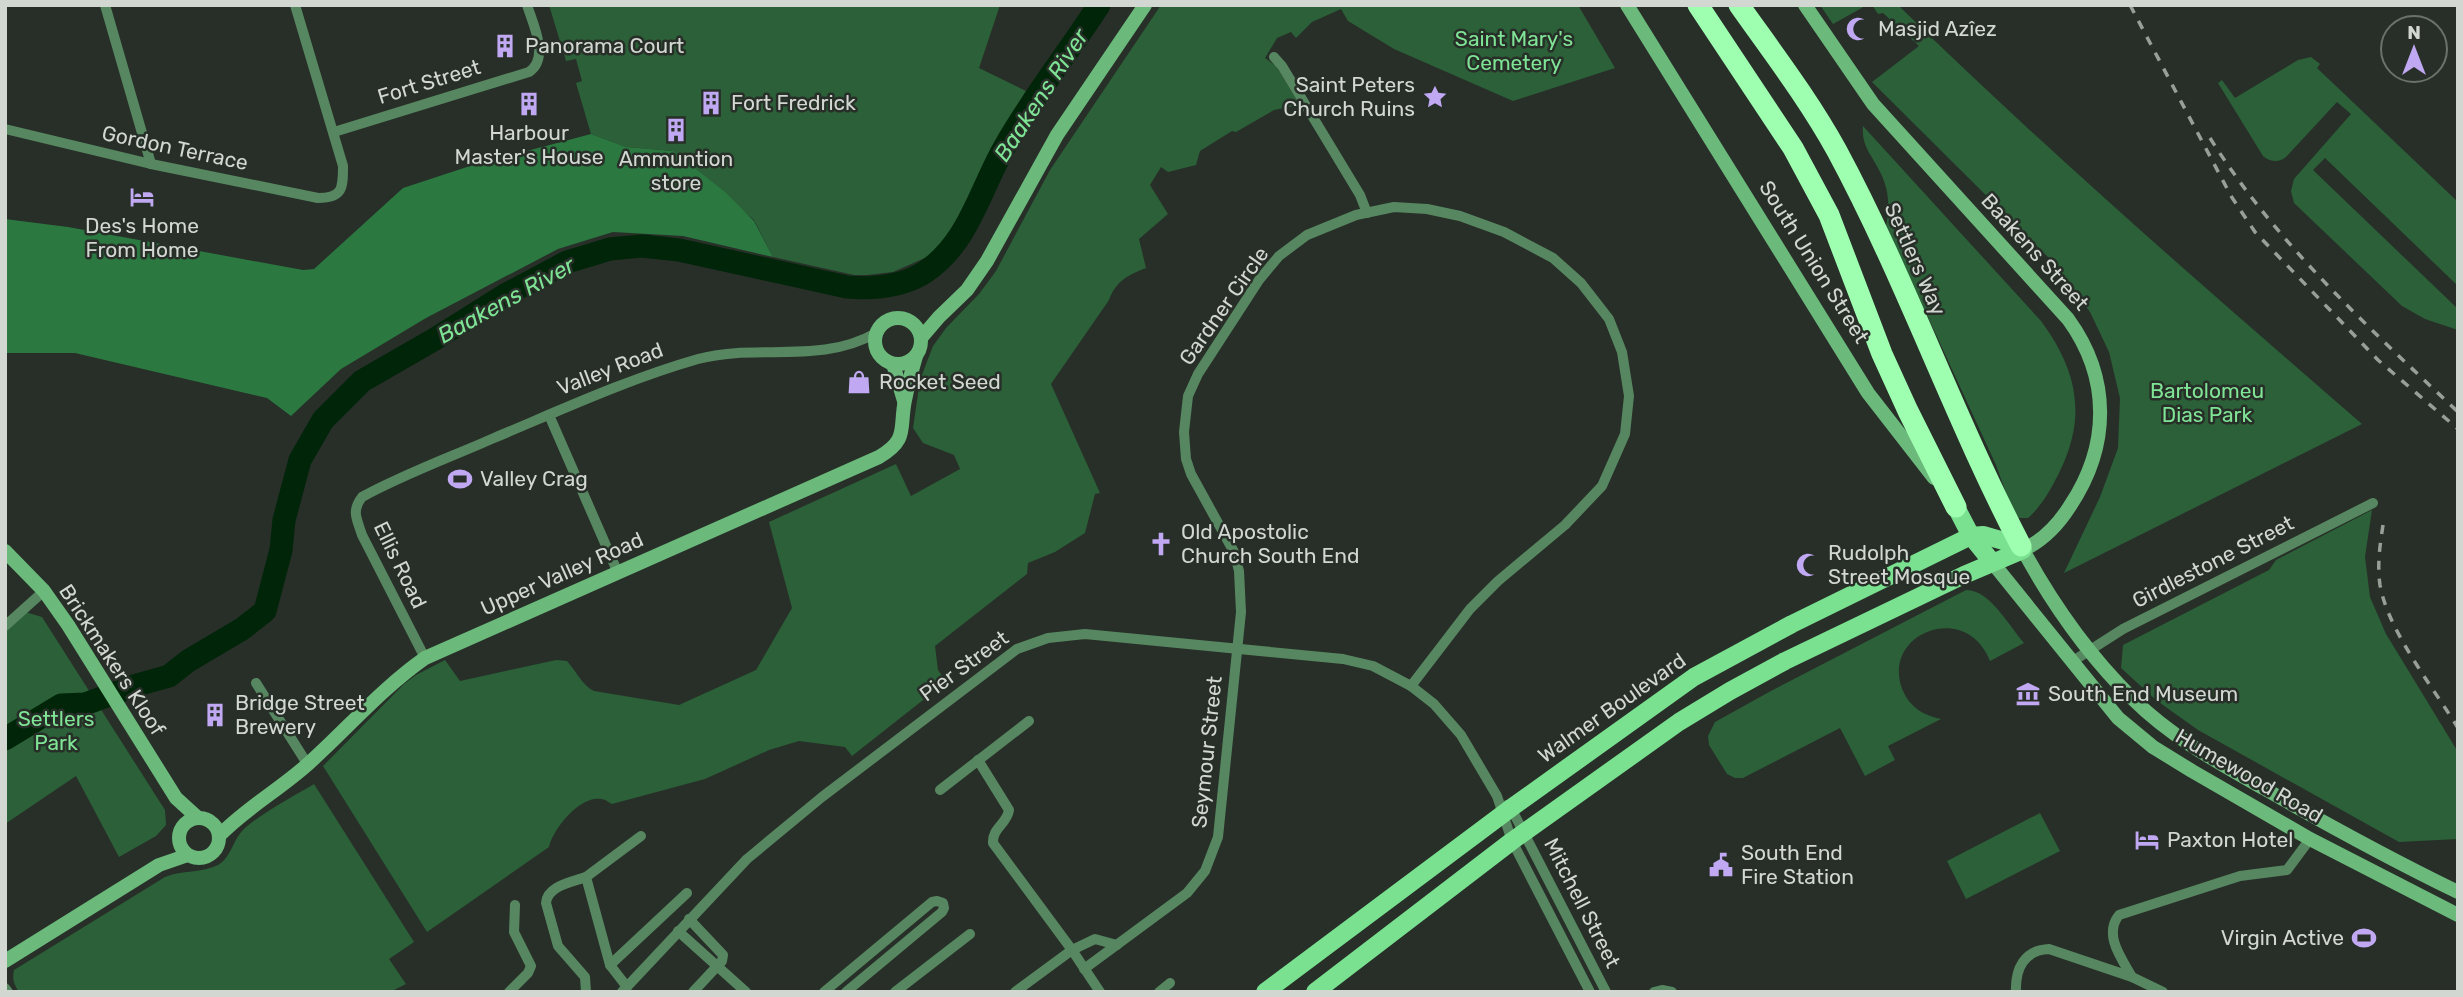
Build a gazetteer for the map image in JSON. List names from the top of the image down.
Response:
{
  "streets": {
    "highway": ["Settlers Way"],
    "main road": ["South Union Street", "Walmer Boulevard", "Humewood Road"],
    "street": [
      "Fort Street",
      "Gordon Terrace",
      "Baakens Street",
      "Gardner Circle",
      "Valley Road",
      "Girdlestone Street",
      "Ellis Road",
      "Upper Valley Road",
      "Brickmakers Kloof",
      "Pier Street",
      "Seymour Street",
      "Mitchell Street"
    ]
  },
  "crossings": [
    ["Fort Street", "Gordon Terrace"],
    ["Baakens Street", "Settlers Way"],
    ["Baakens Street", "Humewood Road"],
    ["Settlers Way", "Humewood Road"],
    ["South Union Street", "Walmer Boulevard"],
    ["South Union Street", "Humewood Road"],
    ["Gardner Circle", "Pier Street"],
    ["Gardner Circle", "Seymour Street"],
    ["Valley Road", "Ellis Road"],
    ["Valley Road", "Upper Valley Road"],
    ["Girdlestone Street", "Humewood Road"],
    ["Ellis Road", "Upper Valley Road"],
    ["Upper Valley Road", "Brickmakers Kloof"],
    ["Pier Street", "Walmer Boulevard"],
    ["Pier Street", "Seymour Street"],
    ["Pier Street", "Mitchell Street"],
    ["Walmer Boulevard", "Humewood Road"]
  ],
  "water": ["Baakens River"],
  "parks": ["Saint Mary's Cemetery", "Bartolomeu Dias Park", "Settlers Park"],
  "places": {
    "mosque": ["Masjid Azîez", "Rudolph Street Mosque"],
    "building": [
      "Panorama Court",
      "Fort Fredrick",
      "Harbour Master's House",
      "Ammuntion store",
      "Bridge Street Brewery"
    ],
    "place": ["Saint Peters Church Ruins"],
    "hotel": ["Des's Home From Home", "Paxton Hotel"],
    "shop": ["Rocket Seed"],
    "sports": ["Valley Crag", "Virgin Active"],
    "church": ["Old Apostolic Church South End"],
    "museum": ["South End Museum"],
    "public building": ["South End Fire Station"]
  },
  "north": "top"
}
